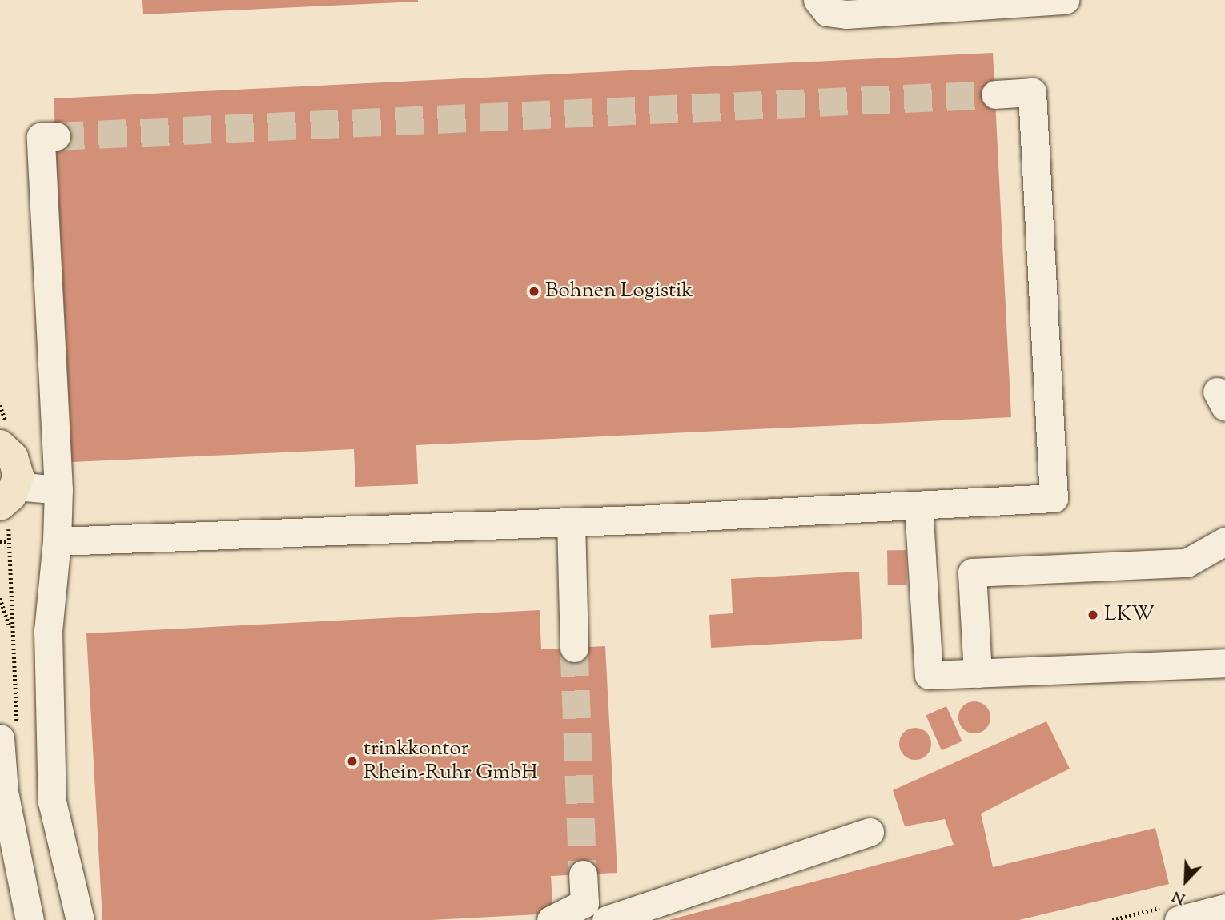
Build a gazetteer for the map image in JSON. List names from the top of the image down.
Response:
{
  "places": ["Bohnen Logistik", "LKW", "trinkkontor Rhein-Ruhr GmbH"],
  "north": "bottom left"
}
